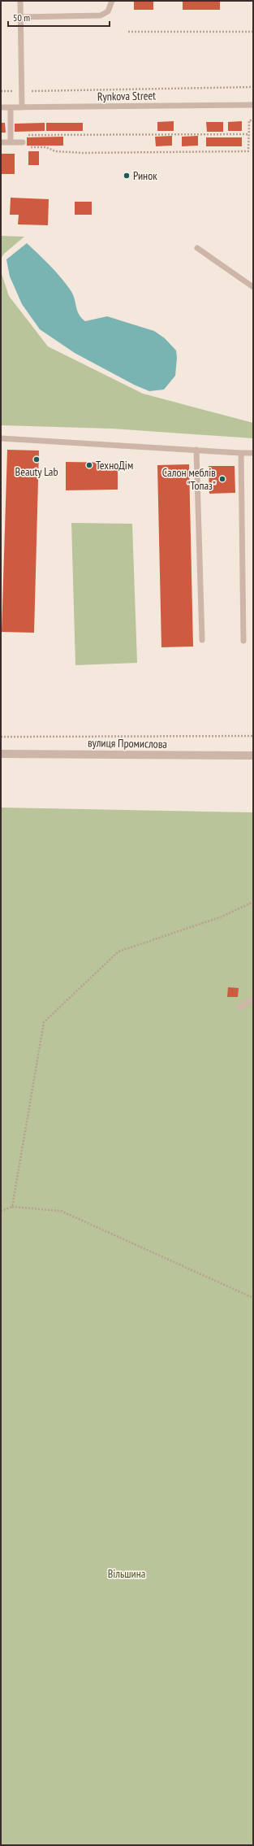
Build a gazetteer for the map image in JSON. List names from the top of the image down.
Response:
{
  "streets": {
    "street": ["вулиця Промислова"],
    "lane": ["Rynkova Street"]
  },
  "parks": ["Вільшина"],
  "places": [
    "Ринок",
    "Beauty Lab",
    "ТехноДім",
    "Салон меблів \"Топаз\""
  ],
  "scale_bar": "50 m"
}
